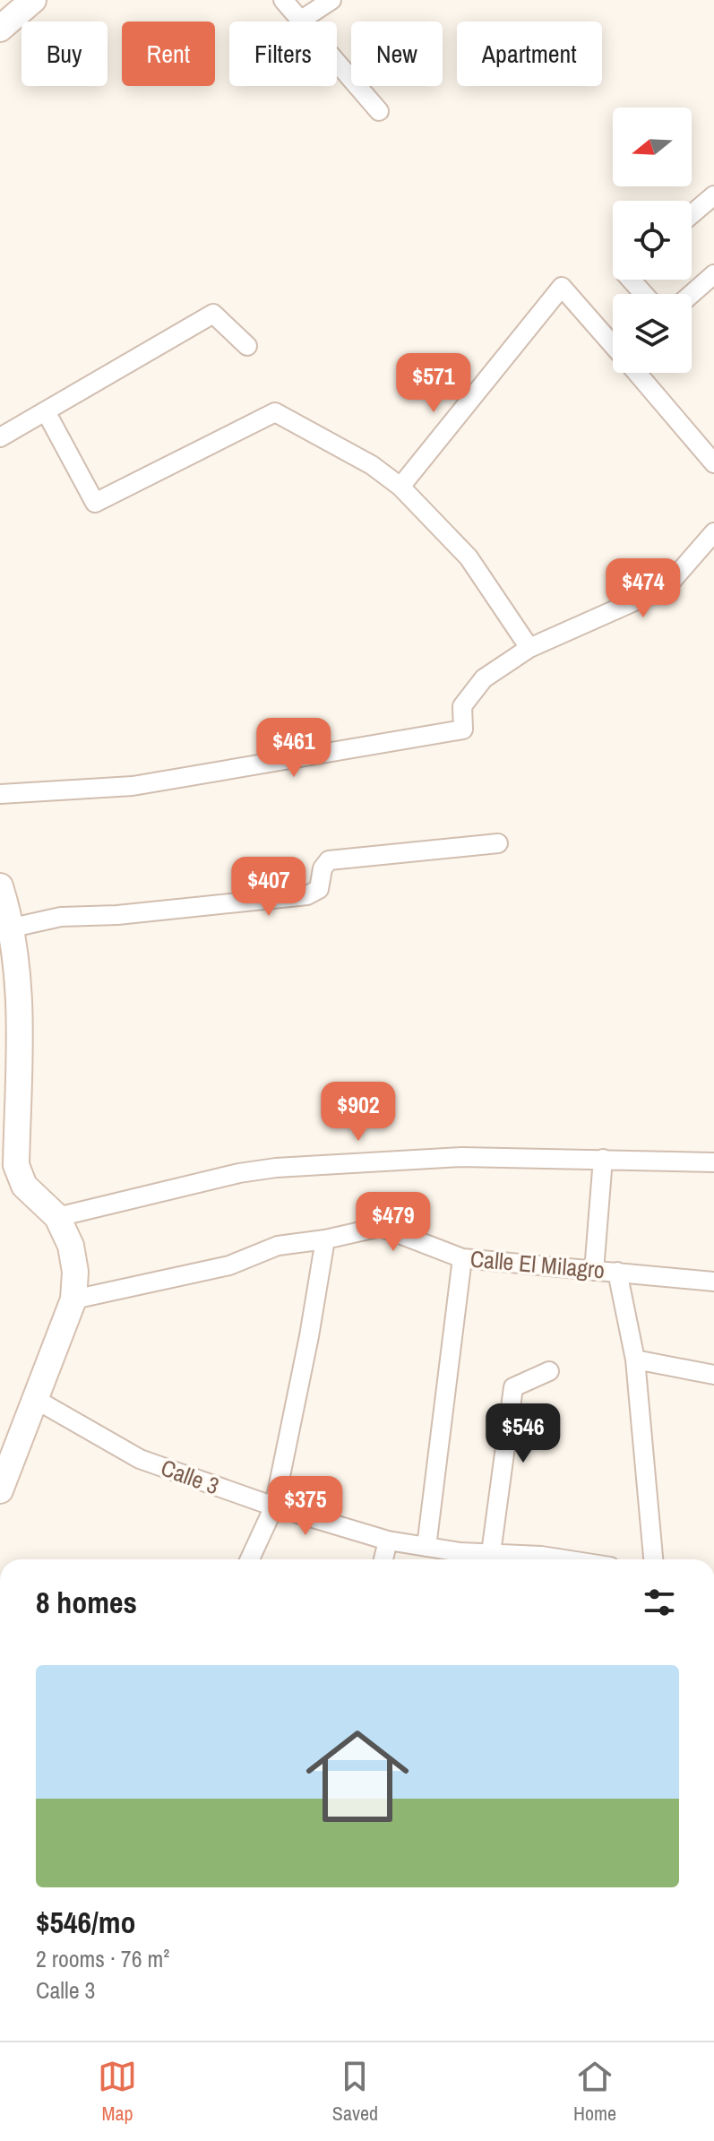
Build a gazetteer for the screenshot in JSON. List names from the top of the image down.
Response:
{
  "streets": {
    "street": ["Calle El Milagro", "Calle 3"]
  },
  "north": "left",
  "page": {
    "chip": [
      "Buy",
      "Rent",
      "Filters",
      "New",
      "Apartment"
    ],
    "price": [
      "$571",
      "$474",
      "$461",
      "$407",
      "$902",
      "$479",
      "$546",
      "$375"
    ],
    "heading": "8 homes",
    "list": [
      {
        "name": "$546/mo",
        "note": "2 rooms · 76 m² · Calle 3"
      }
    ],
    "tabs": ["Map", "Saved", "Home"]
  }
}
